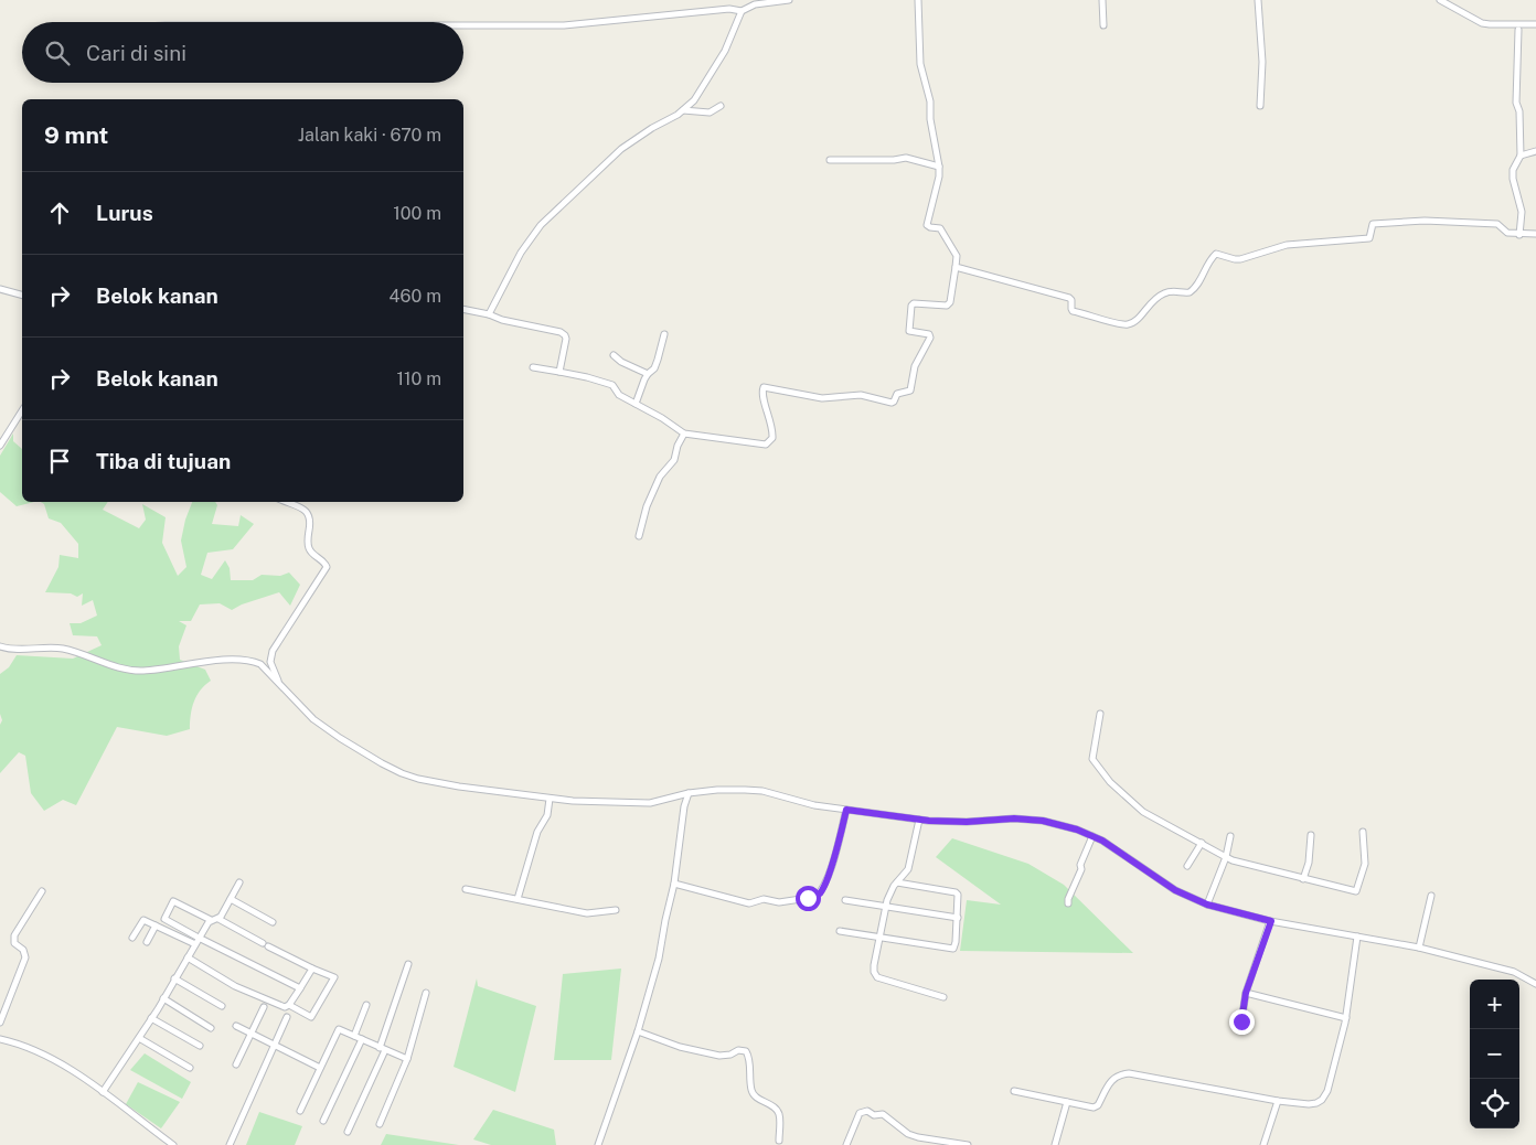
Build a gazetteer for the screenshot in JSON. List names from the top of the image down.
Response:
{
  "page": {
    "search": "Cari di sini",
    "heading": ["9 mnt", "Jalan kaki · 670 m"],
    "list": [
      ["Lurus", "100 m"],
      ["Belok kanan", "460 m"],
      ["Belok kanan", "110 m"],
      "Tiba di tujuan"
    ],
    "map_buttons": ["+", "−"]
  }
}
